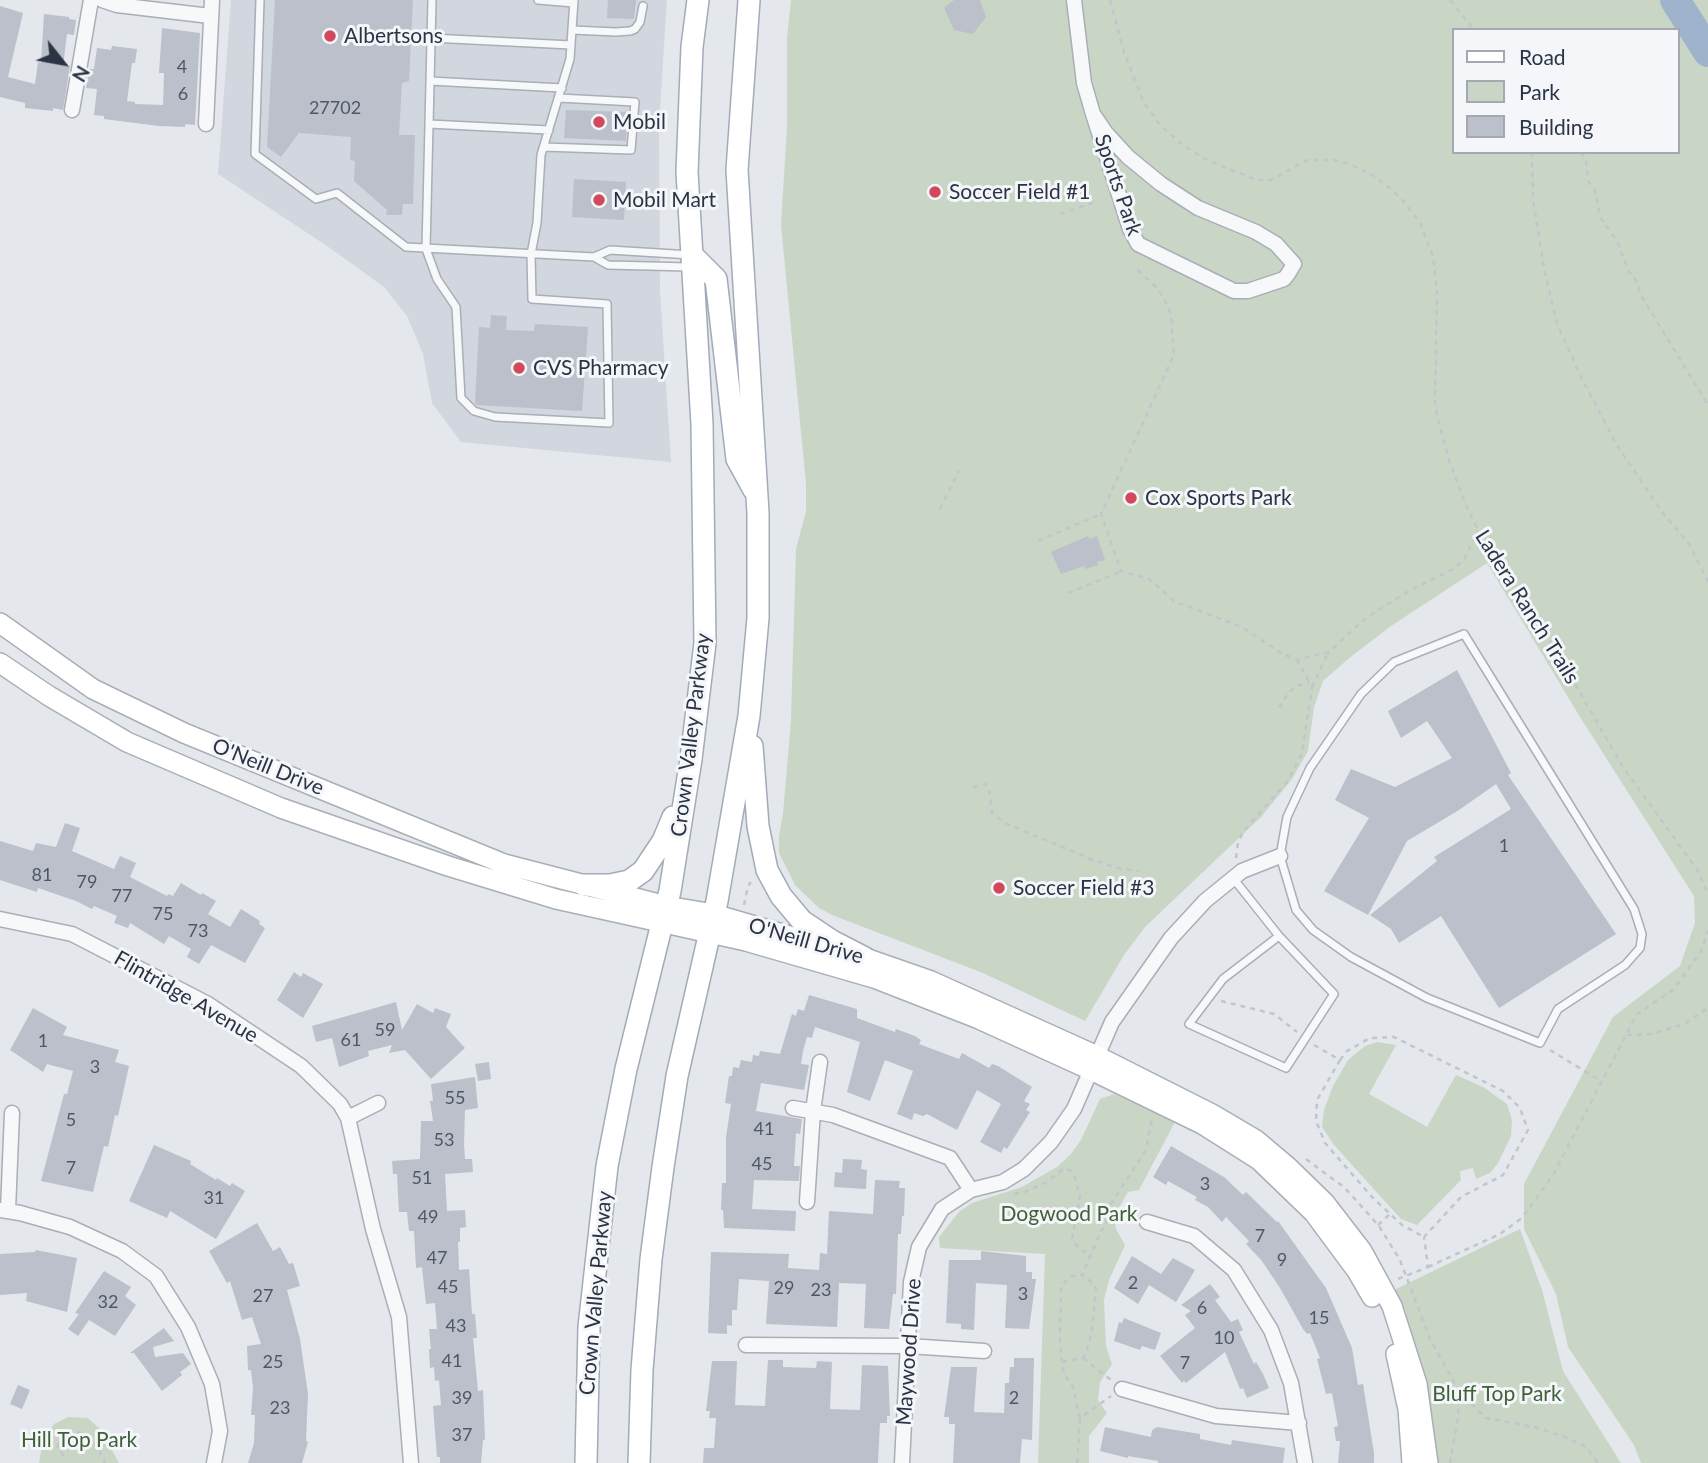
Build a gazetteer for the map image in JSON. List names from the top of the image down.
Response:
{
  "streets": {
    "main road": ["Crown Valley Parkway", "O'Neill Drive"],
    "street": ["Sports Park", "Flintridge Avenue", "Maywood Drive"],
    "path": ["Ladera Ranch Trails"]
  },
  "crossings": [
    ["Crown Valley Parkway", "O'Neill Drive"],
    ["O'Neill Drive", "Maywood Drive"]
  ],
  "parks": ["Dogwood Park", "Bluff Top Park", "Hill Top Park"],
  "places": [
    "Albertsons",
    "Mobil",
    "Soccer Field #1",
    "Mobil Mart",
    "CVS Pharmacy",
    "Cox Sports Park",
    "Soccer Field #3"
  ],
  "house_numbers": [
    "4",
    "6",
    "27702",
    "1",
    "81",
    "79",
    "77",
    "75",
    "73",
    "59",
    "61",
    "1",
    "3",
    "55",
    "5",
    "41",
    "53",
    "45",
    "7",
    "51",
    "3",
    "31",
    "49",
    "7",
    "47",
    "9",
    "2",
    "45",
    "29",
    "23",
    "3",
    "27",
    "32",
    "6",
    "15",
    "43",
    "10",
    "41",
    "25",
    "7",
    "39",
    "2",
    "23",
    "37"
  ],
  "legend": ["Road", "Park", "Building"],
  "north": "bottom right"
}
